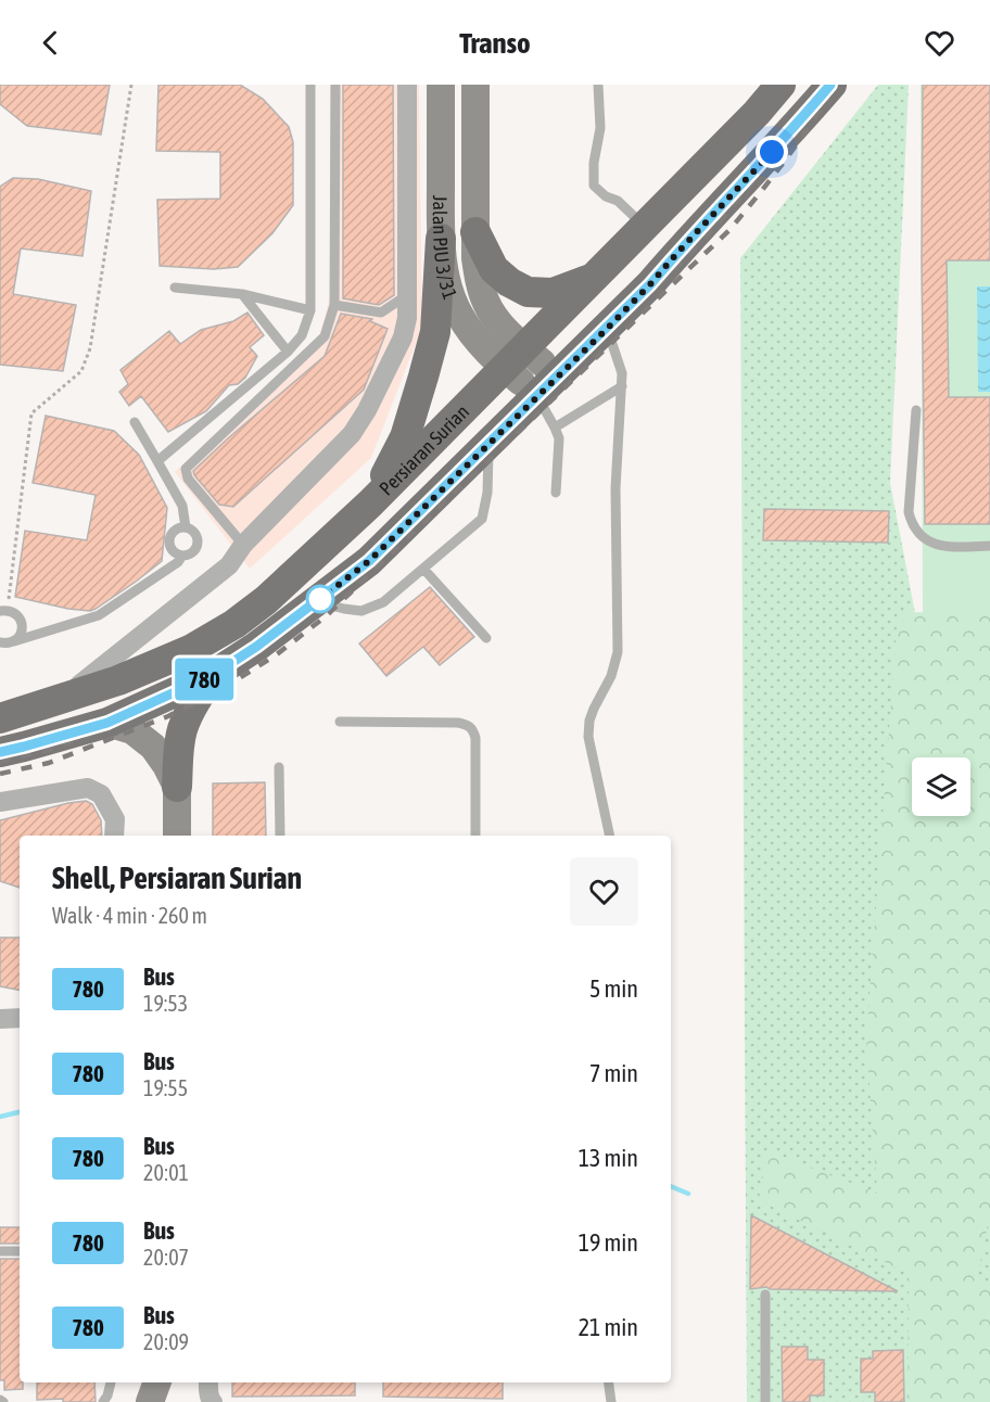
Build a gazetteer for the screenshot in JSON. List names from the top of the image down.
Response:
{
  "streets": {
    "main road": ["Persiaran Surian"],
    "street": ["Jalan PJU 3/31"]
  },
  "crossings": [
    ["Jalan PJU 3/31", "Persiaran Surian"]
  ],
  "lines": ["bus line 780"],
  "page": {
    "header": "Transo",
    "on_map": "780",
    "heading": ["Shell, Persiaran Surian", "Walk · 4 min · 260 m"],
    "list": [
      {
        "mark": "780",
        "name": "Bus",
        "note": "19:53",
        "value": "5 min"
      },
      {
        "mark": "780",
        "name": "Bus",
        "note": "19:55",
        "value": "7 min"
      },
      {
        "mark": "780",
        "name": "Bus",
        "note": "20:01",
        "value": "13 min"
      },
      {
        "mark": "780",
        "name": "Bus",
        "note": "20:07",
        "value": "19 min"
      },
      {
        "mark": "780",
        "name": "Bus",
        "note": "20:09",
        "value": "21 min"
      }
    ]
  }
}
